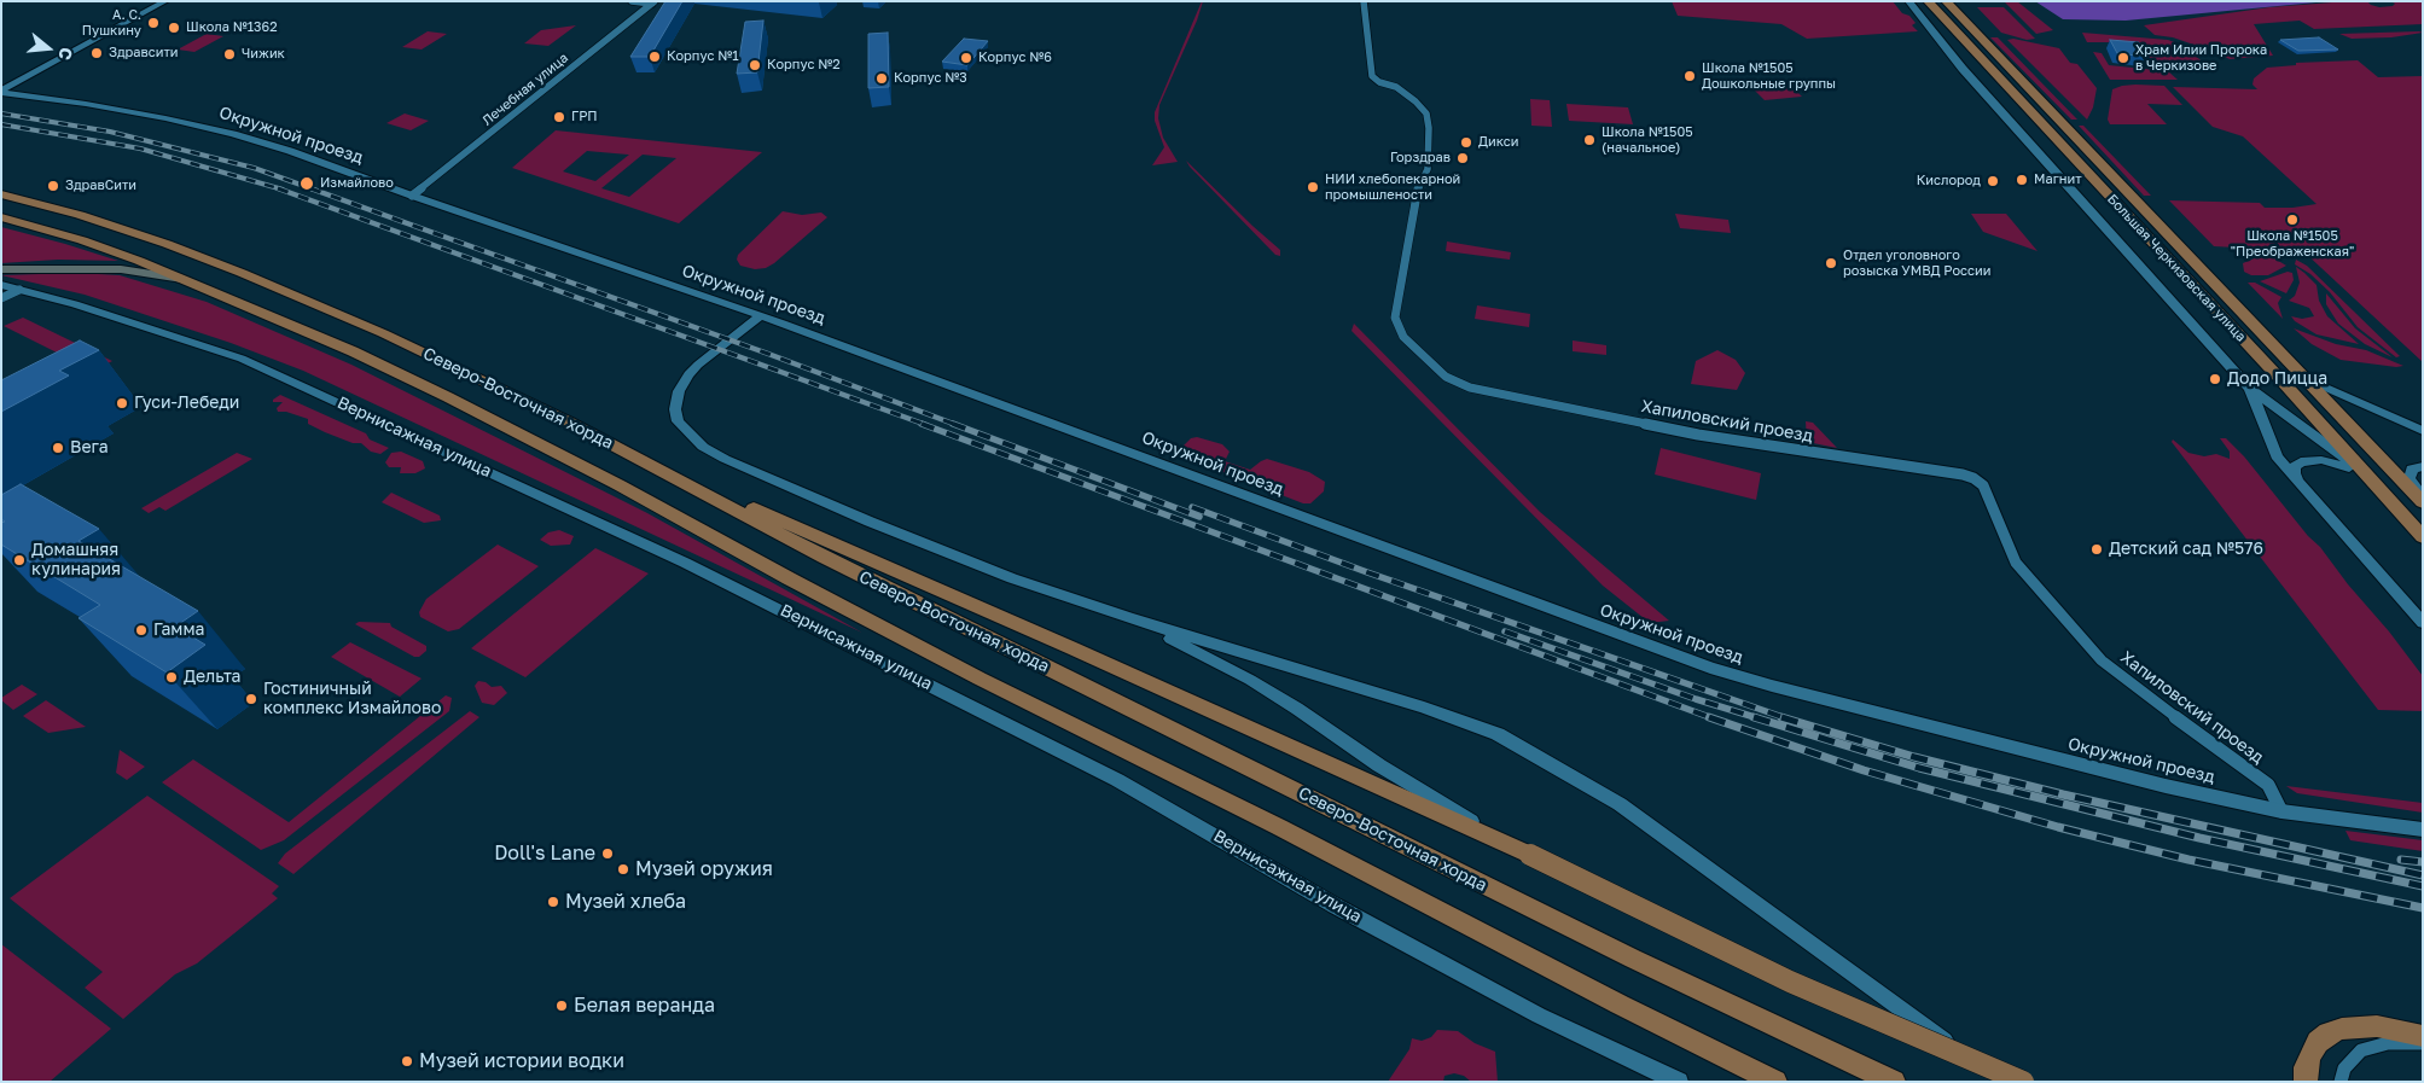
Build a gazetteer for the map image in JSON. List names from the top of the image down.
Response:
{
  "streets": {
    "main road": ["Большая Черкизовская улица", "Северо-Восточная хорда"],
    "street": [
      "Лечебная улица",
      "Окружной проезд",
      "Хапиловский проезд",
      "Вернисажная улица"
    ]
  },
  "crossings": [
    ["Лечебная улица", "Окружной проезд"],
    ["Окружной проезд", "Хапиловский проезд"]
  ],
  "places": [
    "А. С. Пушкину",
    "Школа №1362",
    "Здравсити",
    "Чижик",
    "Корпус №1",
    "Корпус №6",
    "Храм Илии Пророка в Черкизове",
    "Корпус №2",
    "Школа №1505 Дошкольные группы",
    "Корпус №3",
    "ГРП",
    "Школа №1505 (начальное)",
    "Дикси",
    "Горздрав",
    "Магнит",
    "Кислород",
    "Измайлово",
    "ЗдравСити",
    "НИИ хлебопекарной промышлености",
    "Школа №1505 \"Преображенская\"",
    "Отдел уголовного розыска УМВД России",
    "Додо Пицца",
    "Гуси-Лебеди",
    "Вега",
    "Детский сад №576",
    "Домашняя кулинария",
    "Гамма",
    "Дельта",
    "Гостиничный комплекс Измайлово",
    "Doll's Lane",
    "Музей оружия",
    "Музей хлеба",
    "Белая веранда",
    "Музей истории водки"
  ],
  "north": "right"
}
